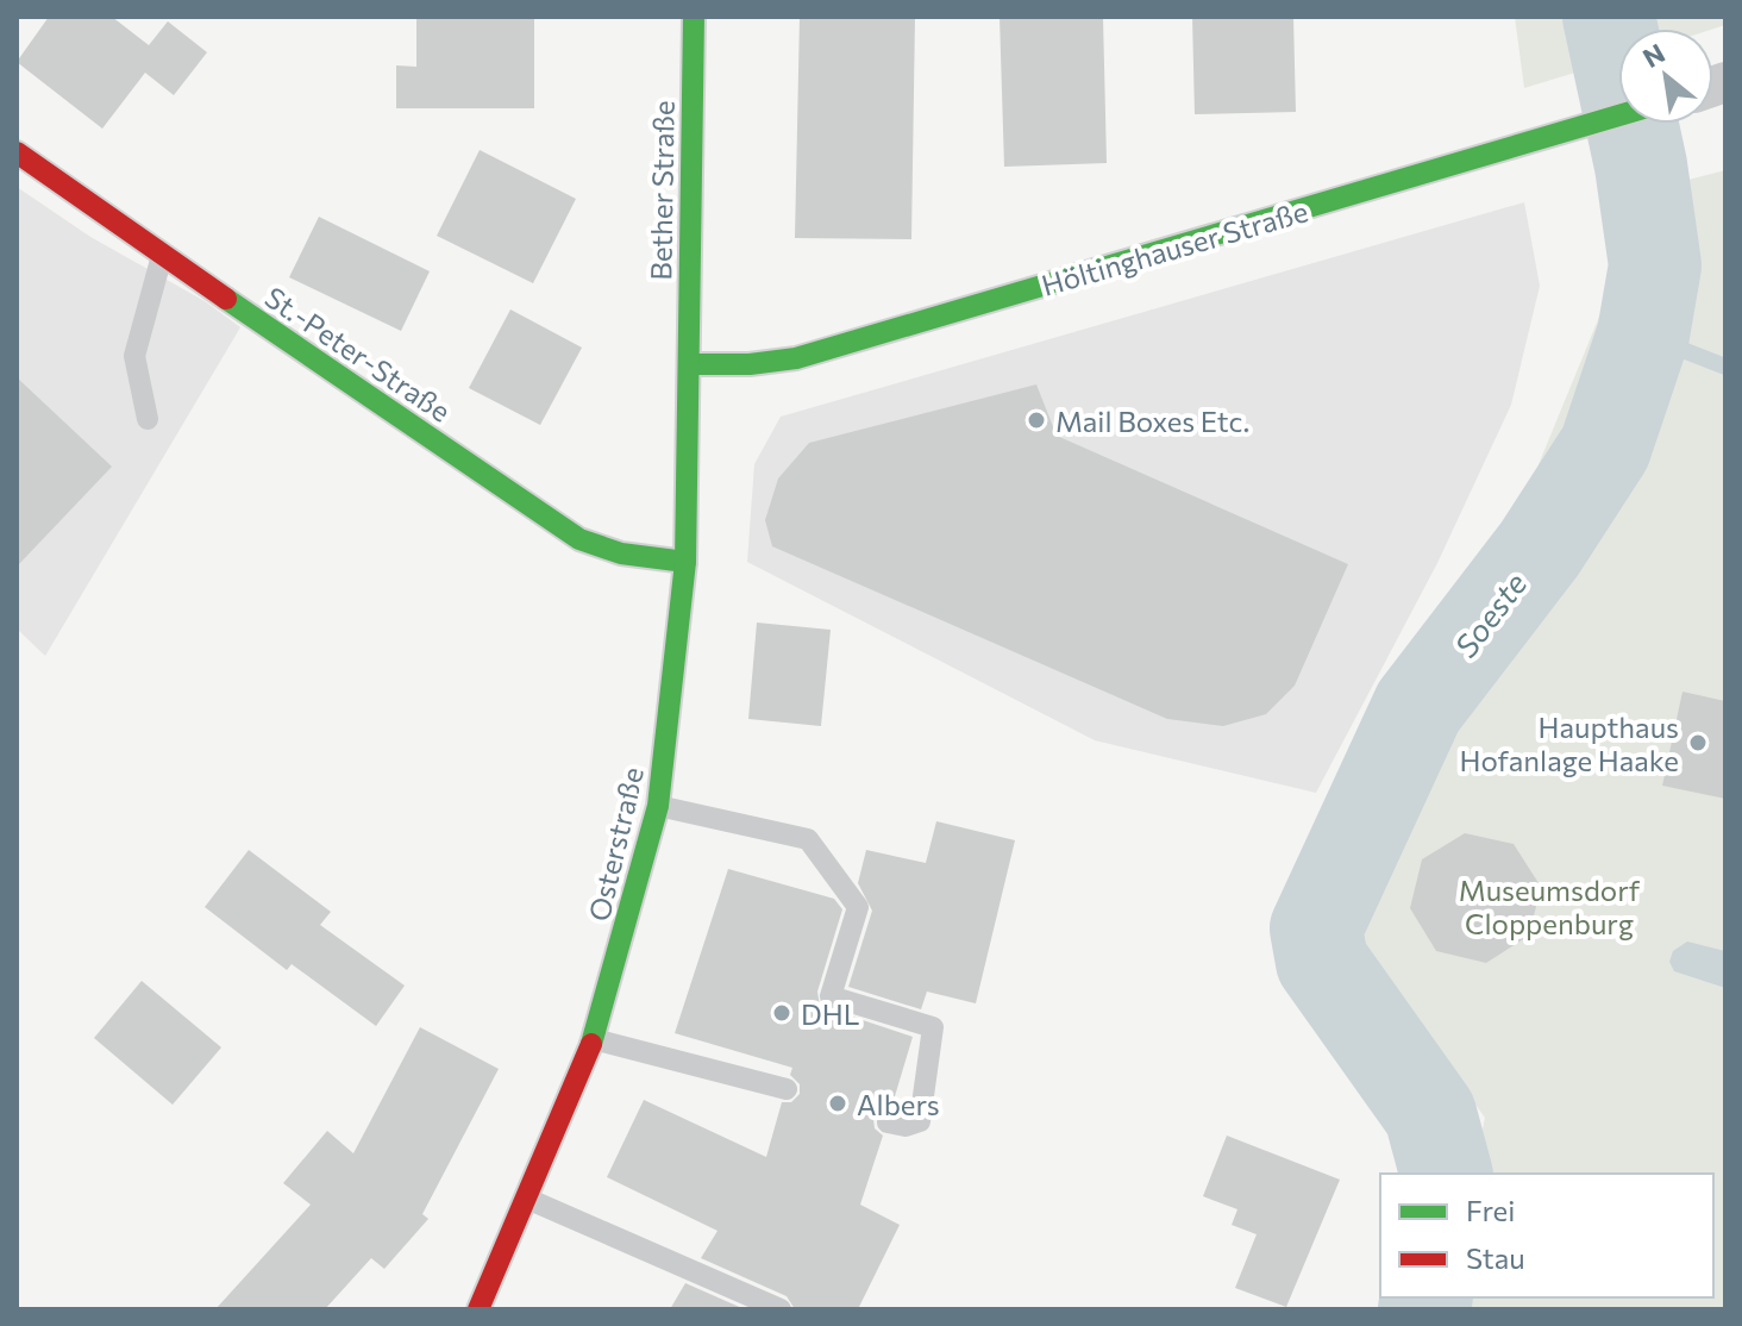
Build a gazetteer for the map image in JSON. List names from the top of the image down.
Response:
{
  "streets": {
    "street": [
      "Bether Straße",
      "Höltinghauser Straße",
      "St.-Peter-Straße",
      "Osterstraße"
    ]
  },
  "crossings": [
    ["Bether Straße", "Höltinghauser Straße"],
    ["Bether Straße", "Osterstraße"],
    ["Höltinghauser Straße", "Osterstraße"],
    ["St.-Peter-Straße", "Osterstraße"]
  ],
  "water": ["Soeste"],
  "parks": ["Museumsdorf Cloppenburg"],
  "places": [
    "Mail Boxes Etc.",
    "Haupthaus Hofanlage Haake",
    "DHL",
    "Albers"
  ],
  "legend": ["Frei", "Stau"],
  "north": "top left"
}
